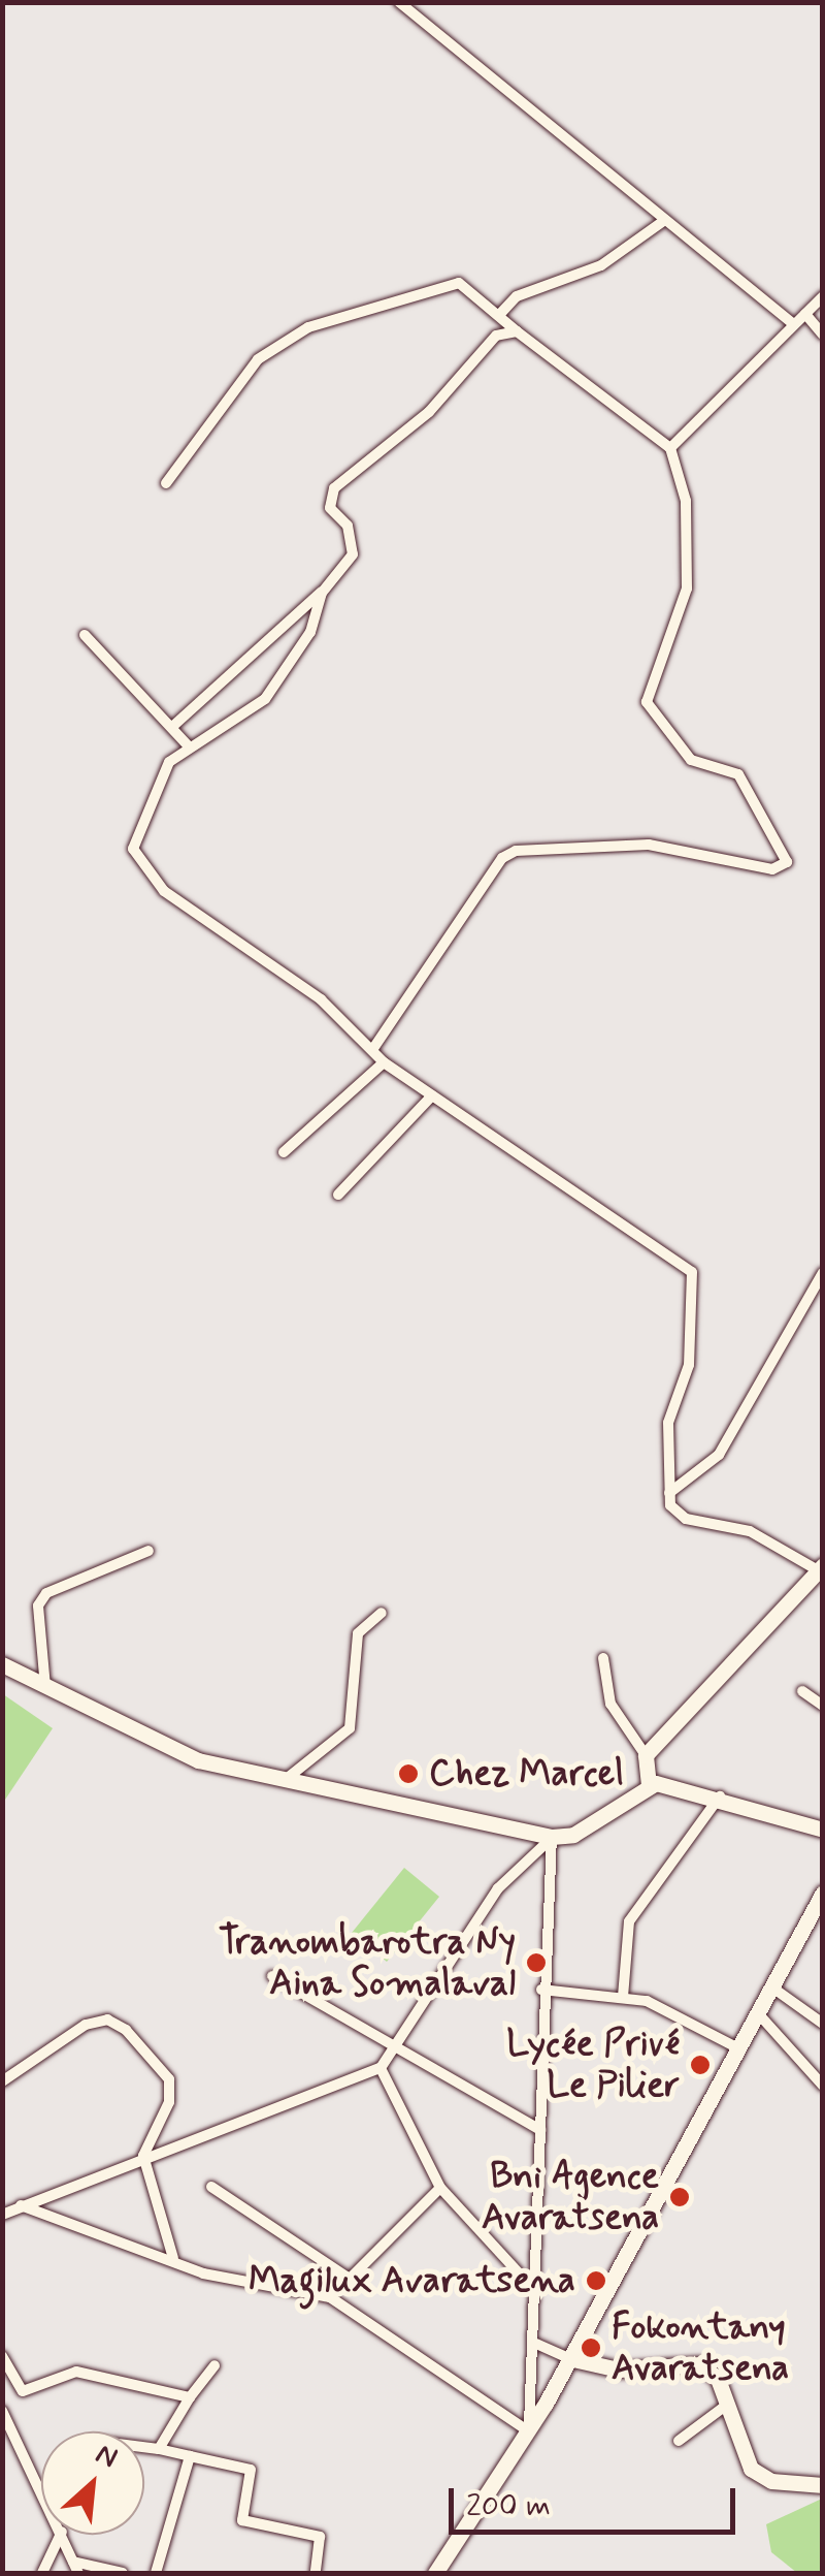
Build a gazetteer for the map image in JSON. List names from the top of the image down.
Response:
{
  "places": [
    "Chez Marcel",
    "Tranombarotra Ny Aina Somalaval",
    "Lycée Privé Le Pilier",
    "Bni Agence Avaratsena",
    "Magilux Avaratsena",
    "Fokontany Avaratsena"
  ],
  "scale_bar": "200 m",
  "north": "top right"
}
